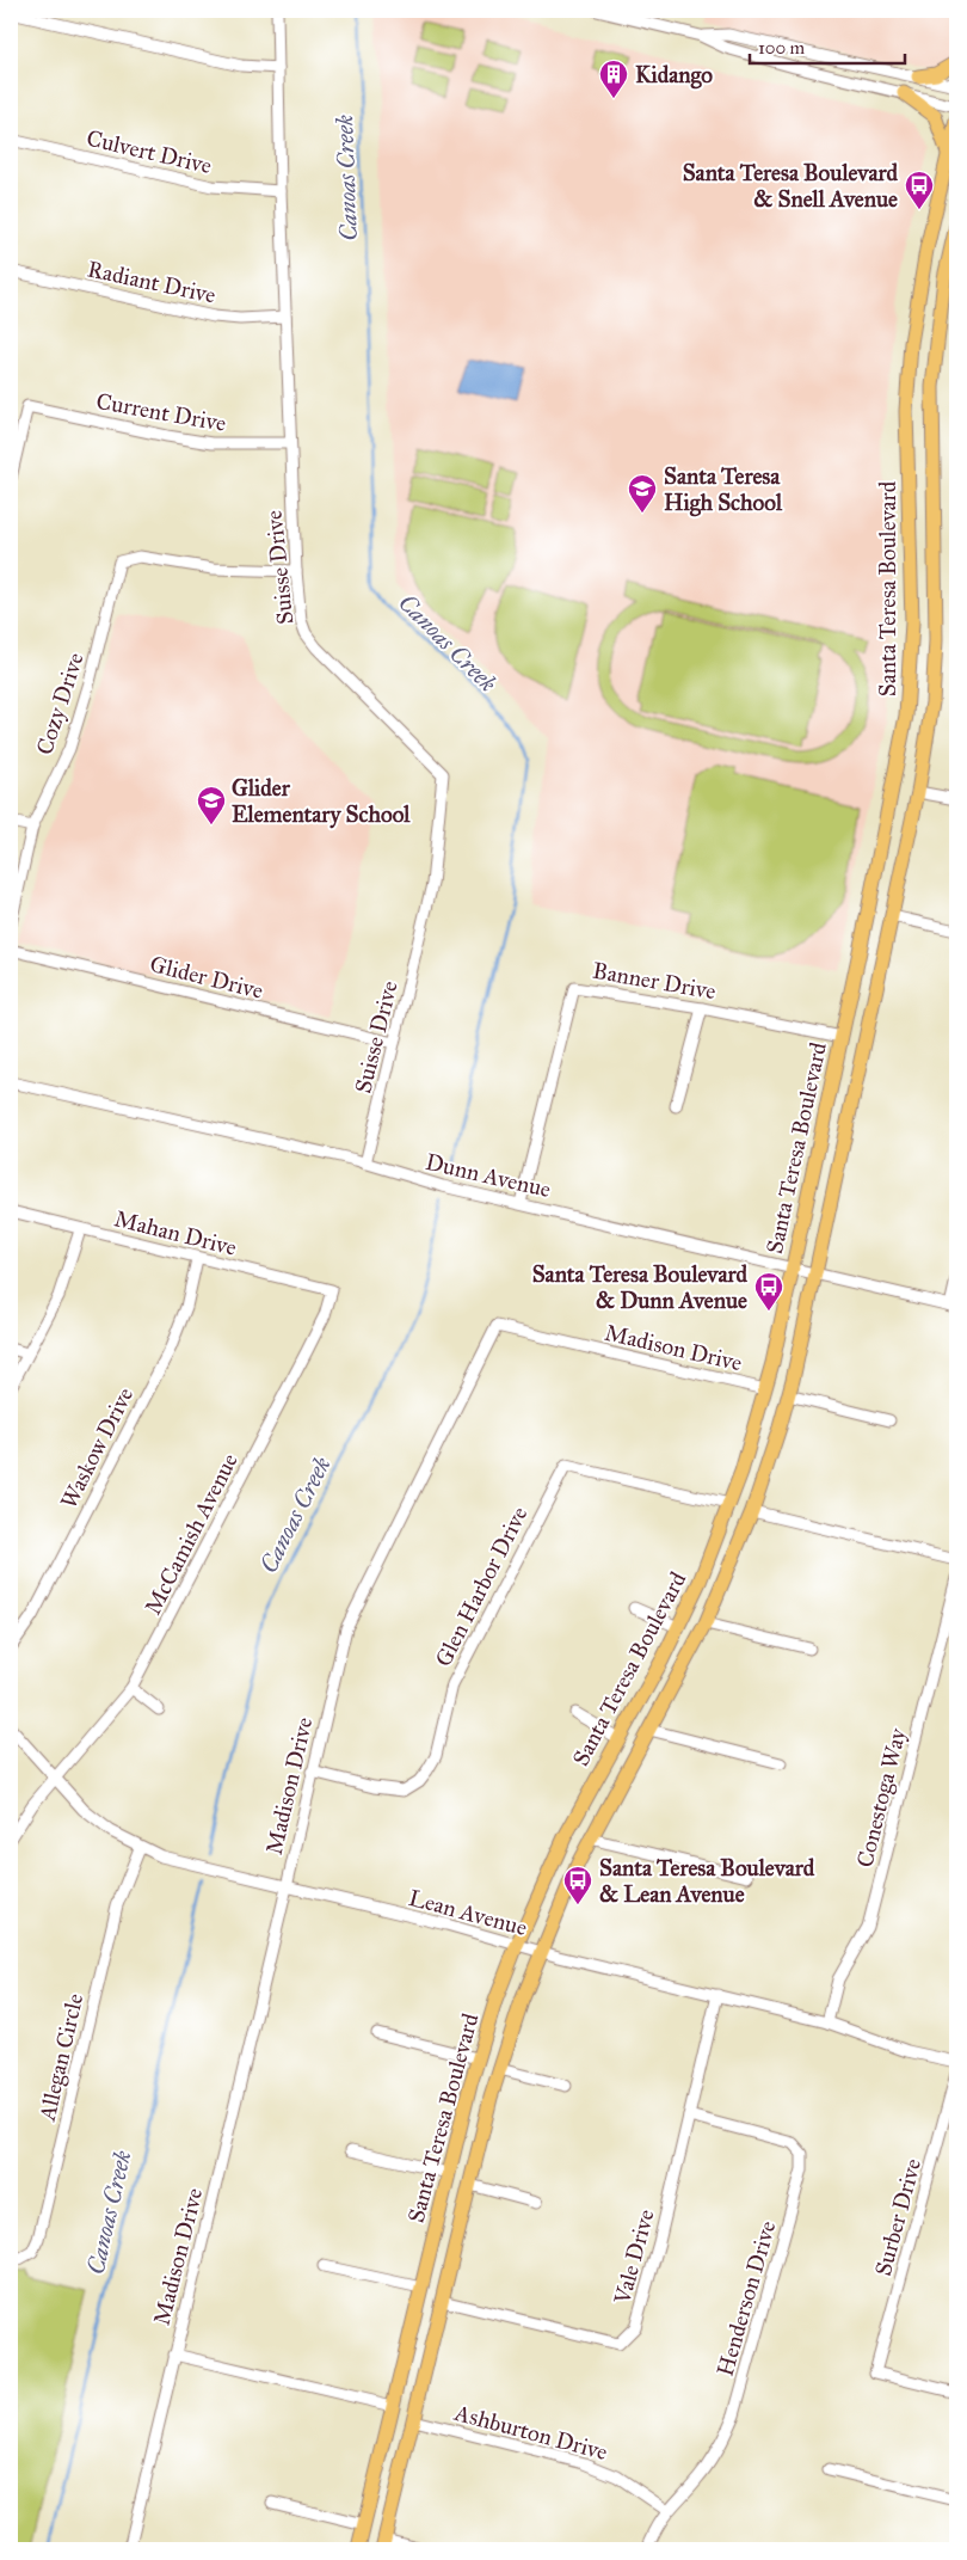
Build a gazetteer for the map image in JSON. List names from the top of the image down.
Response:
{
  "streets": {
    "main road": ["Santa Teresa Boulevard"],
    "street": [
      "Culvert Drive",
      "Radiant Drive",
      "Current Drive",
      "Suisse Drive",
      "Cozy Drive",
      "Glider Drive",
      "Banner Drive",
      "Dunn Avenue",
      "Mahan Drive",
      "Madison Drive",
      "Waskow Drive",
      "McCamish Avenue",
      "Glen Harbor Drive",
      "Conestoga Way",
      "Lean Avenue",
      "Allegan Circle",
      "Surber Drive",
      "Vale Drive",
      "Henderson Drive",
      "Ashburton Drive"
    ]
  },
  "crossings": [
    ["Culvert Drive", "Suisse Drive"],
    ["Radiant Drive", "Suisse Drive"],
    ["Current Drive", "Suisse Drive"],
    ["Suisse Drive", "Cozy Drive"],
    ["Suisse Drive", "Glider Drive"],
    ["Suisse Drive", "Dunn Avenue"],
    ["Santa Teresa Boulevard", "Banner Drive"],
    ["Santa Teresa Boulevard", "Dunn Avenue"],
    ["Santa Teresa Boulevard", "Madison Drive"],
    ["Santa Teresa Boulevard", "Glen Harbor Drive"],
    ["Santa Teresa Boulevard", "Lean Avenue"],
    ["Santa Teresa Boulevard", "Vale Drive"],
    ["Santa Teresa Boulevard", "Ashburton Drive"],
    ["Banner Drive", "Dunn Avenue"],
    ["Mahan Drive", "Waskow Drive"],
    ["Mahan Drive", "McCamish Avenue"],
    ["Madison Drive", "Glen Harbor Drive"],
    ["Madison Drive", "Lean Avenue"],
    ["McCamish Avenue", "Lean Avenue"],
    ["Conestoga Way", "Lean Avenue"],
    ["Lean Avenue", "Allegan Circle"],
    ["Lean Avenue", "Vale Drive"],
    ["Vale Drive", "Henderson Drive"],
    ["Henderson Drive", "Ashburton Drive"]
  ],
  "water": ["Canoas Creek"],
  "places": {
    "building": ["Kidango"],
    "bus stop": ["Santa Teresa Boulevard & Snell Avenue", "Santa Teresa Boulevard & Dunn Avenue", "Santa Teresa Boulevard & Lean Avenue"],
    "school or university": ["Santa Teresa High School", "Glider Elementary School"]
  },
  "scale_bar": "100 m"
}
